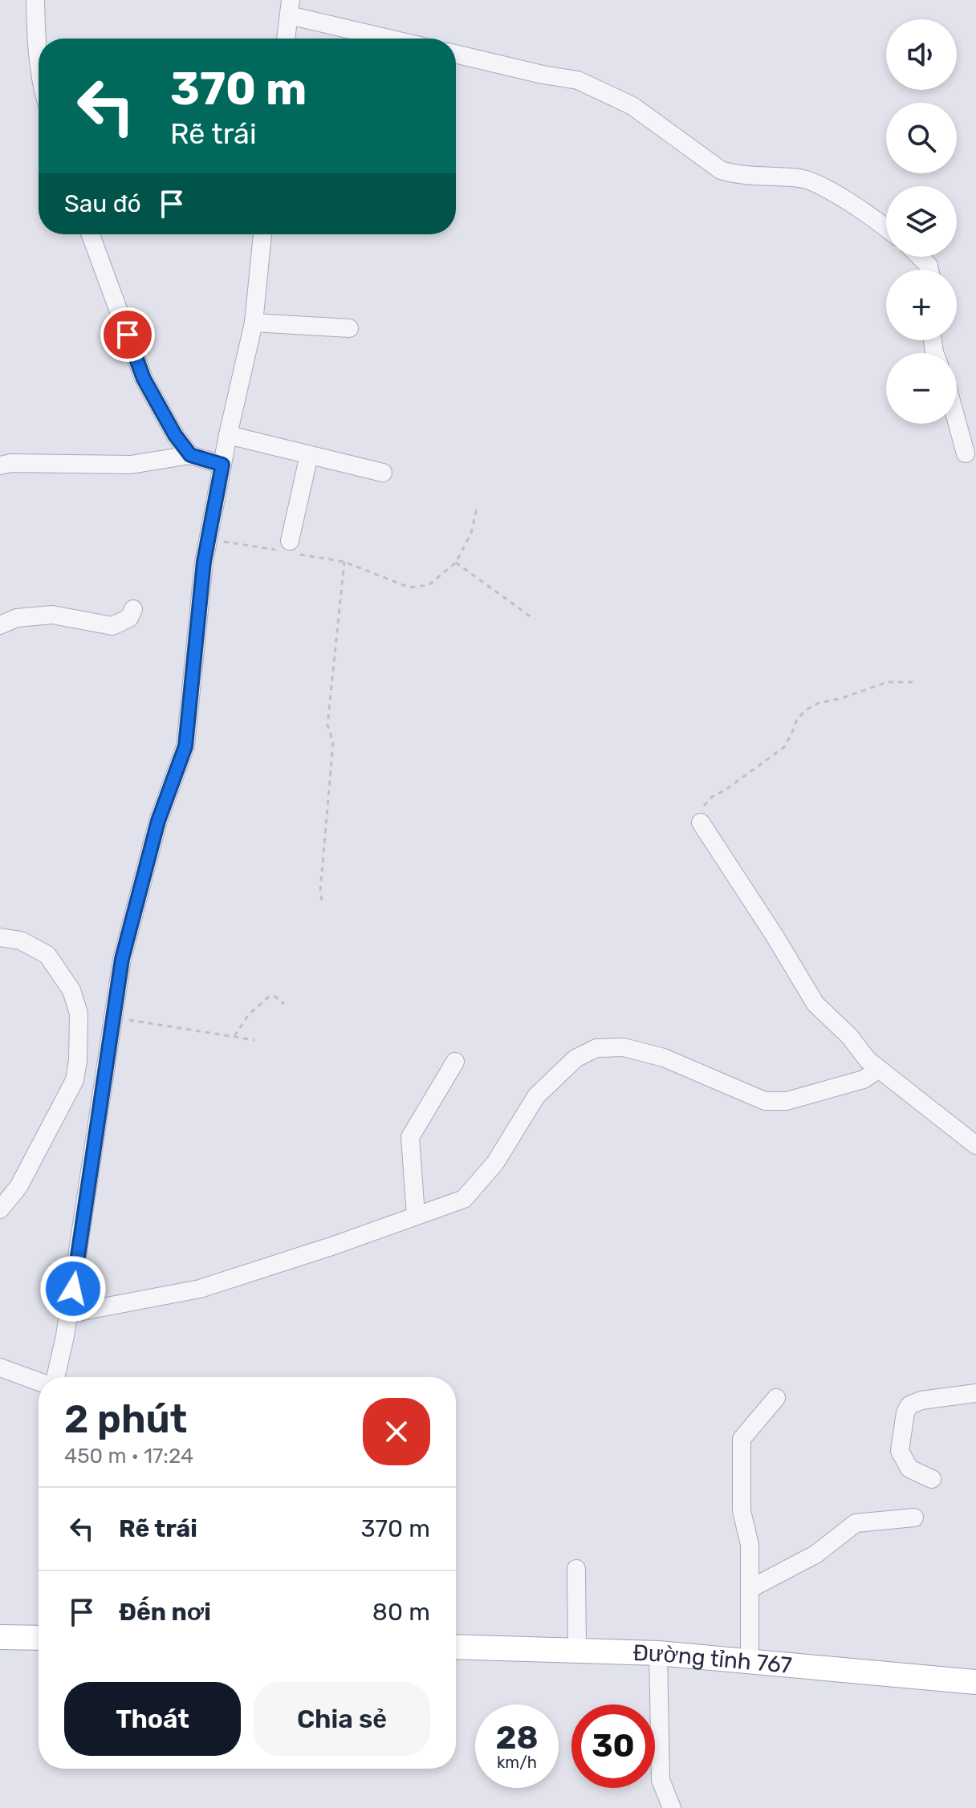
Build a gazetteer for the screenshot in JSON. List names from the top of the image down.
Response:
{
  "streets": {
    "main road": ["Đường tỉnh 767"]
  },
  "page": {
    "map_buttons": ["+", "−"],
    "turn": ["370 m", "Rẽ trái"],
    "then": "Sau đó",
    "heading": ["2 phút", "450 m · 17:24"],
    "list": [
      {
        "name": "Rẽ trái",
        "value": "370 m"
      },
      {
        "name": "Đến nơi",
        "value": "80 m"
      }
    ],
    "buttons": ["Thoát", "Chia sẻ"],
    "speed": "28 km/h",
    "limit": "30"
  }
}
